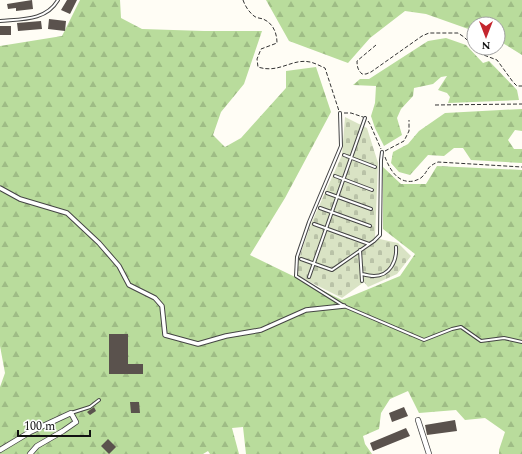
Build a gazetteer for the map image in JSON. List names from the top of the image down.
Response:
{
  "scale_bar": "100 m",
  "north": "bottom"
}
